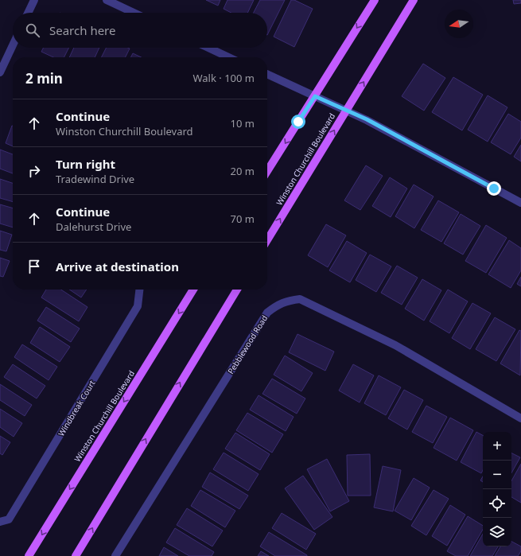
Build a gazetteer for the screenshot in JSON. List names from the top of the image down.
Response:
{
  "streets": {
    "main road": ["Winston Churchill Boulevard"],
    "street": ["Pebblewood Road", "Windbreak Court"]
  },
  "north": "left",
  "page": {
    "search": "Search here",
    "heading": ["2 min", "Walk · 100 m"],
    "list": [
      ["Continue", "Winston Churchill Boulevard", "10 m"],
      ["Turn right", "Tradewind Drive", "20 m"],
      ["Continue", "Dalehurst Drive", "70 m"],
      "Arrive at destination"
    ],
    "map_buttons": ["+", "−"]
  }
}
